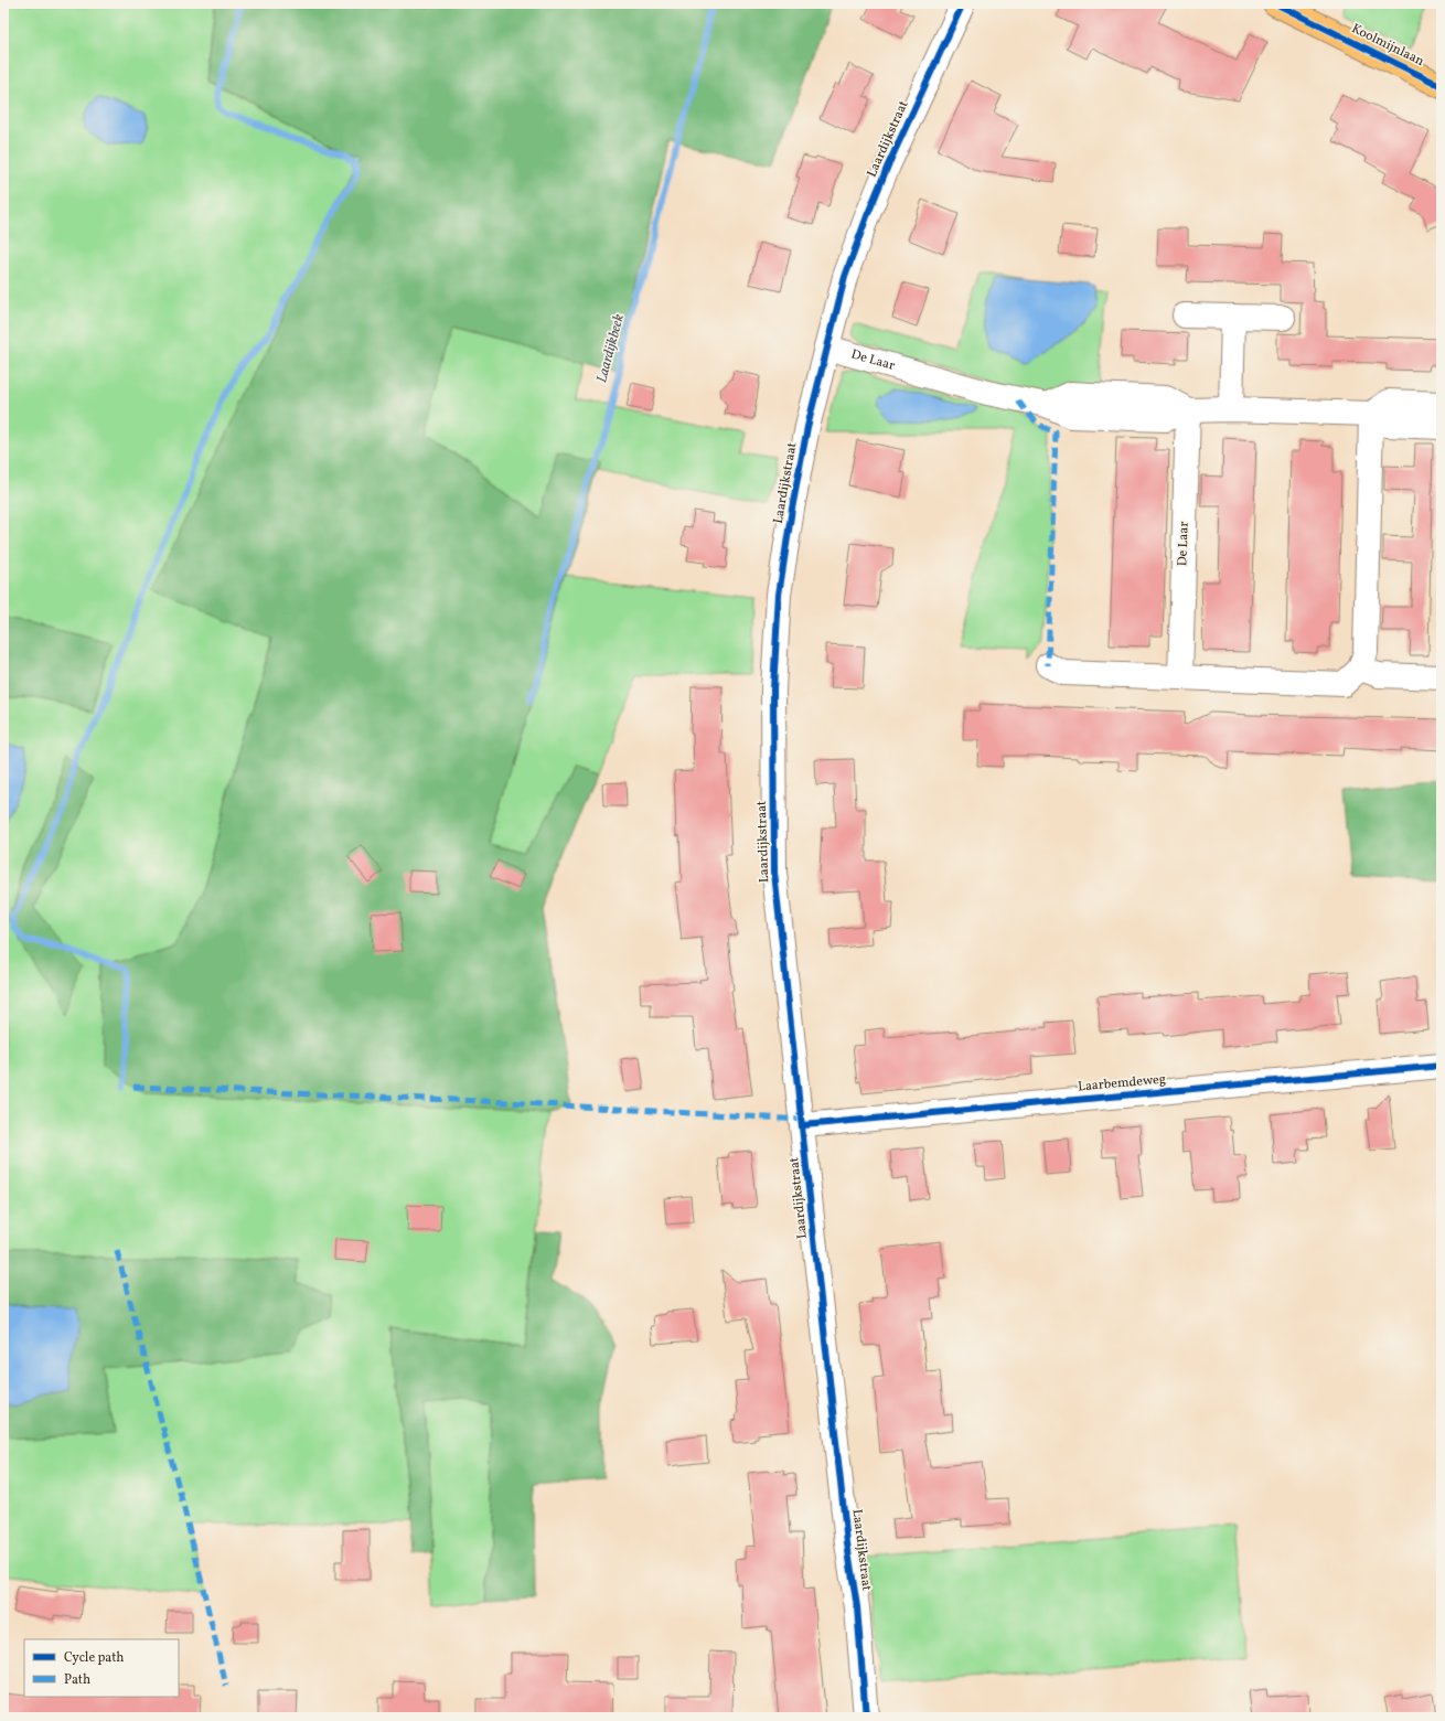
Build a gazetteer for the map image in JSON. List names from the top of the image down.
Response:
{
  "streets": {
    "main road": ["Koolmijnlaan"],
    "street": ["Laardijkstraat", "De Laar", "Laarbemdeweg"]
  },
  "crossings": [
    ["Laardijkstraat", "De Laar"],
    ["Laardijkstraat", "Laarbemdeweg"]
  ],
  "water": ["Laardijkbeek"],
  "legend": ["Cycle path", "Path"]
}
